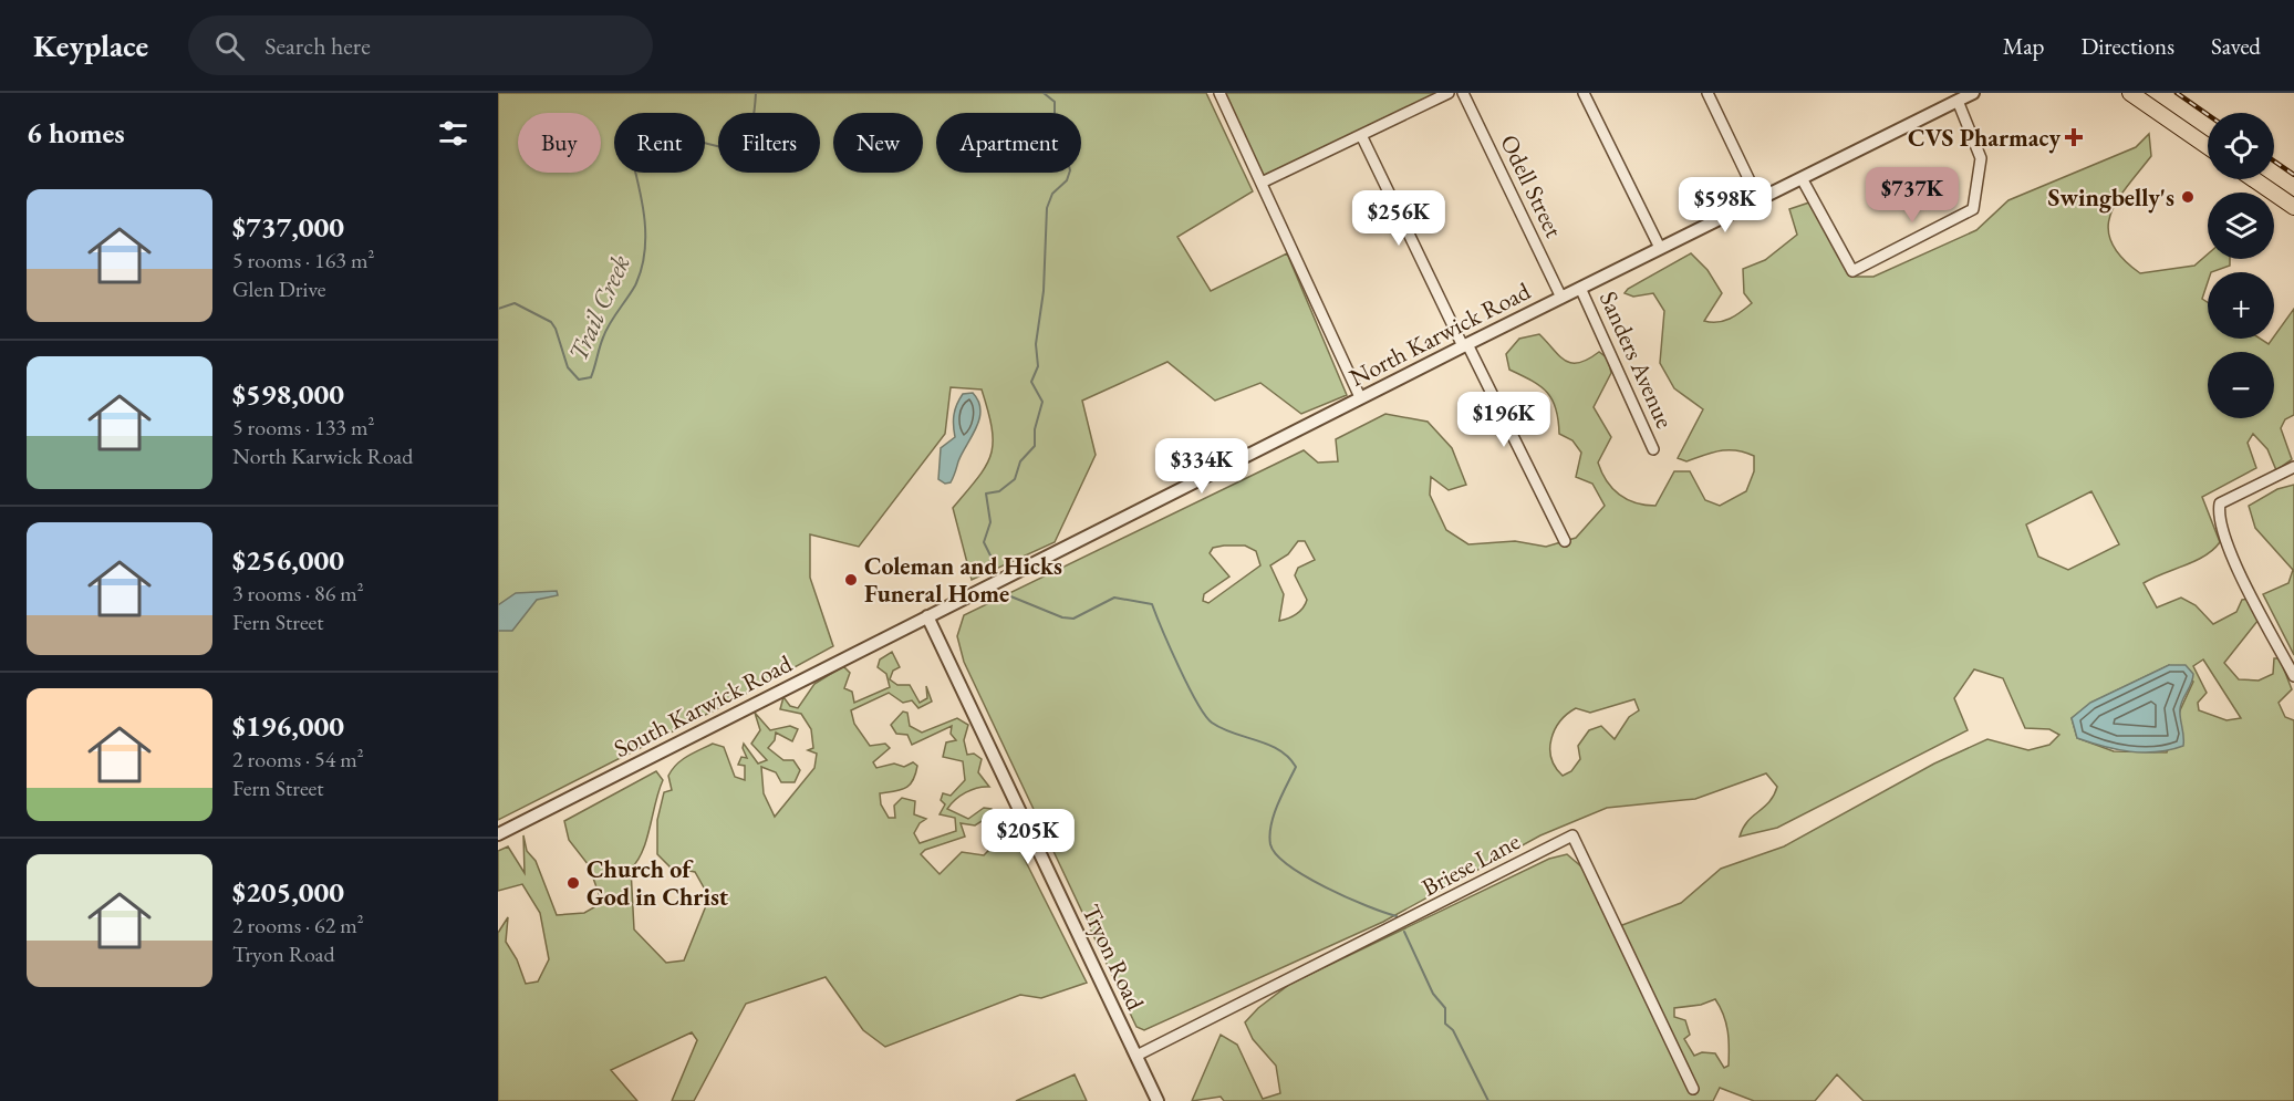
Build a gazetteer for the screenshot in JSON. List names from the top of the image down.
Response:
{
  "streets": {
    "street": [
      "Odell Street",
      "North Karwick Road",
      "Sanders Avenue",
      "South Karwick Road",
      "Briese Lane",
      "Tryon Road"
    ]
  },
  "crossings": [
    ["Odell Street", "North Karwick Road"],
    ["North Karwick Road", "Sanders Avenue"],
    ["North Karwick Road", "South Karwick Road"],
    ["North Karwick Road", "Tryon Road"],
    ["South Karwick Road", "Tryon Road"],
    ["Briese Lane", "Tryon Road"]
  ],
  "water": ["Trail Creek"],
  "places": {
    "health": ["CVS Pharmacy"],
    "other": ["Swingbelly's", "Coleman and Hicks Funeral Home", "Church of God in Christ"]
  },
  "page": {
    "header": "Keyplace",
    "search": "Search here",
    "nav": ["Map", "Directions", "Saved"],
    "heading": "6 homes",
    "map_buttons": ["+", "−"],
    "chip": [
      "Buy",
      "Rent",
      "Filters",
      "New",
      "Apartment"
    ],
    "price": [
      "$737K",
      "$598K",
      "$256K",
      "$196K",
      "$334K",
      "$205K"
    ],
    "list": [
      {
        "name": "$737,000",
        "note": "5 rooms · 163 m² · Glen Drive"
      },
      {
        "name": "$598,000",
        "note": "5 rooms · 133 m² · North Karwick Road"
      },
      {
        "name": "$256,000",
        "note": "3 rooms · 86 m² · Fern Street"
      },
      {
        "name": "$196,000",
        "note": "2 rooms · 54 m² · Fern Street"
      },
      {
        "name": "$205,000",
        "note": "2 rooms · 62 m² · Tryon Road"
      }
    ]
  }
}
